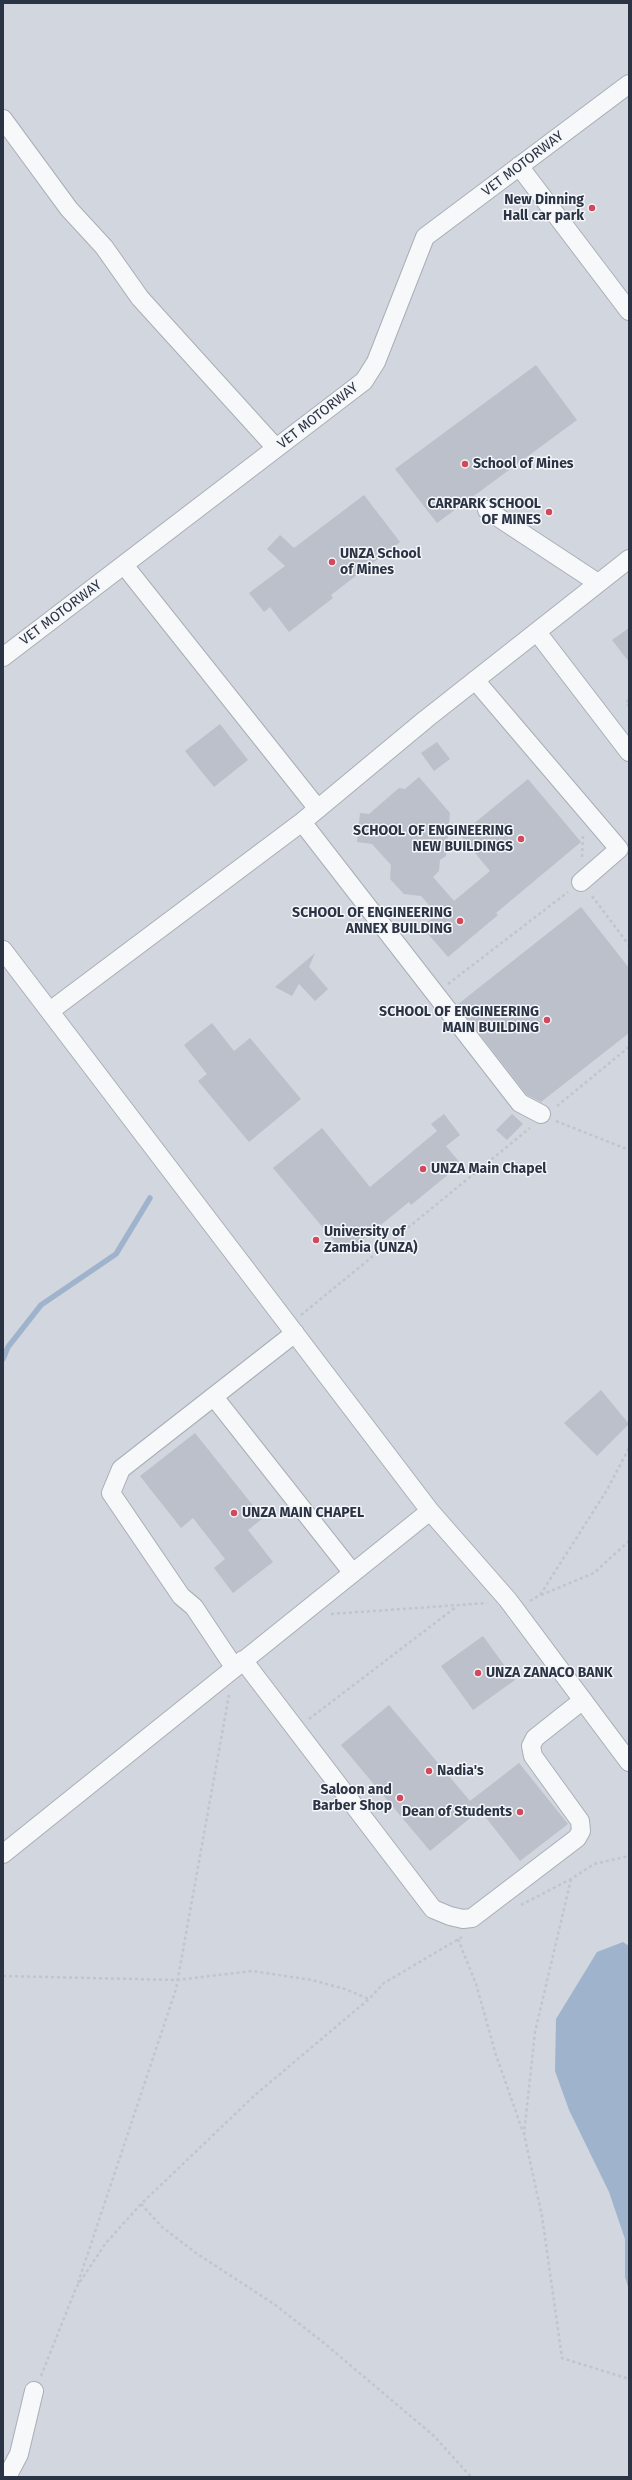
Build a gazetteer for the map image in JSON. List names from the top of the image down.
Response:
{
  "streets": {
    "street": ["VET MOTORWAY"]
  },
  "places": [
    "New Dinning Hall car park",
    "School of Mines",
    "CARPARK SCHOOL OF MINES",
    "UNZA School of Mines",
    "SCHOOL OF ENGINEERING NEW BUILDINGS",
    "SCHOOL OF ENGINEERING ANNEX BUILDING",
    "SCHOOL OF ENGINEERING MAIN BUILDING",
    "UNZA Main Chapel",
    "University of Zambia (UNZA)",
    "UNZA MAIN CHAPEL",
    "UNZA ZANACO BANK",
    "Nadia's",
    "Saloon and Barber Shop",
    "Dean of Students"
  ]
}
